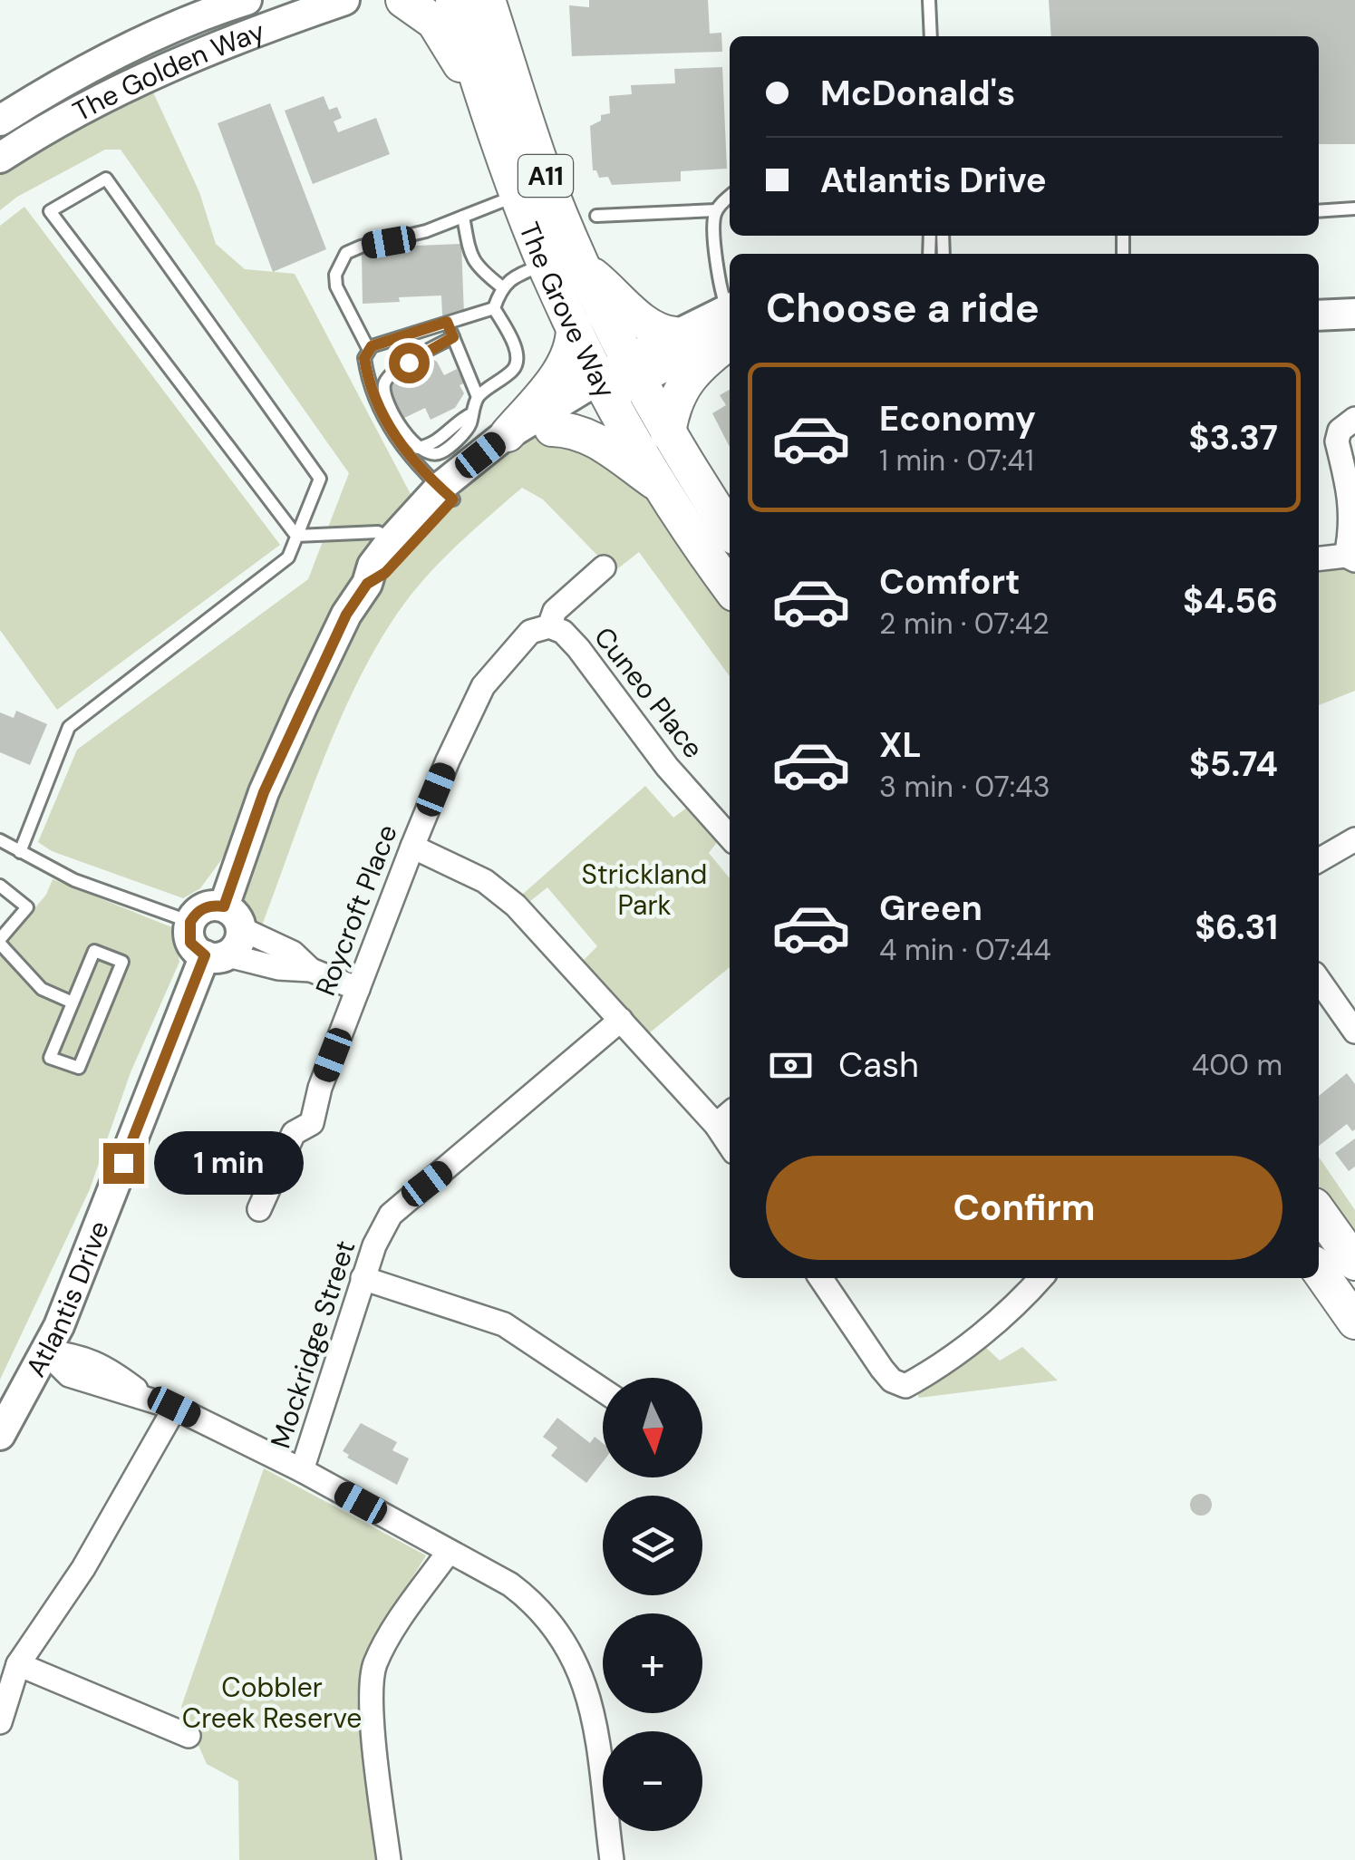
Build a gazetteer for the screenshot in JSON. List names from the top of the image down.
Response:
{
  "streets": {
    "main road": ["A11", "The Grove Way"],
    "street": [
      "The Golden Way",
      "Cuneo Place",
      "Roycroft Place",
      "Atlantis Drive",
      "Mockridge Street"
    ]
  },
  "crossings": [
    ["The Grove Way", "Atlantis Drive"],
    ["Cuneo Place", "Roycroft Place"]
  ],
  "parks": ["Strickland Park", "Cobbler Creek Reserve"],
  "north": "bottom",
  "page": {
    "banner": ["McDonald's", "Atlantis Drive"],
    "heading": "Choose a ride",
    "list": [
      {
        "name": "Economy",
        "note": "1 min · 07:41",
        "value": "$3.37"
      },
      {
        "name": "Comfort",
        "note": "2 min · 07:42",
        "value": "$4.56"
      },
      {
        "name": "XL",
        "note": "3 min · 07:43",
        "value": "$5.74"
      },
      {
        "name": "Green",
        "note": "4 min · 07:44",
        "value": "$6.31"
      }
    ],
    "pay": ["Cash", "400 m"],
    "bubble": "1 min",
    "buttons": "Confirm",
    "map_buttons": ["+", "−"]
  }
}
